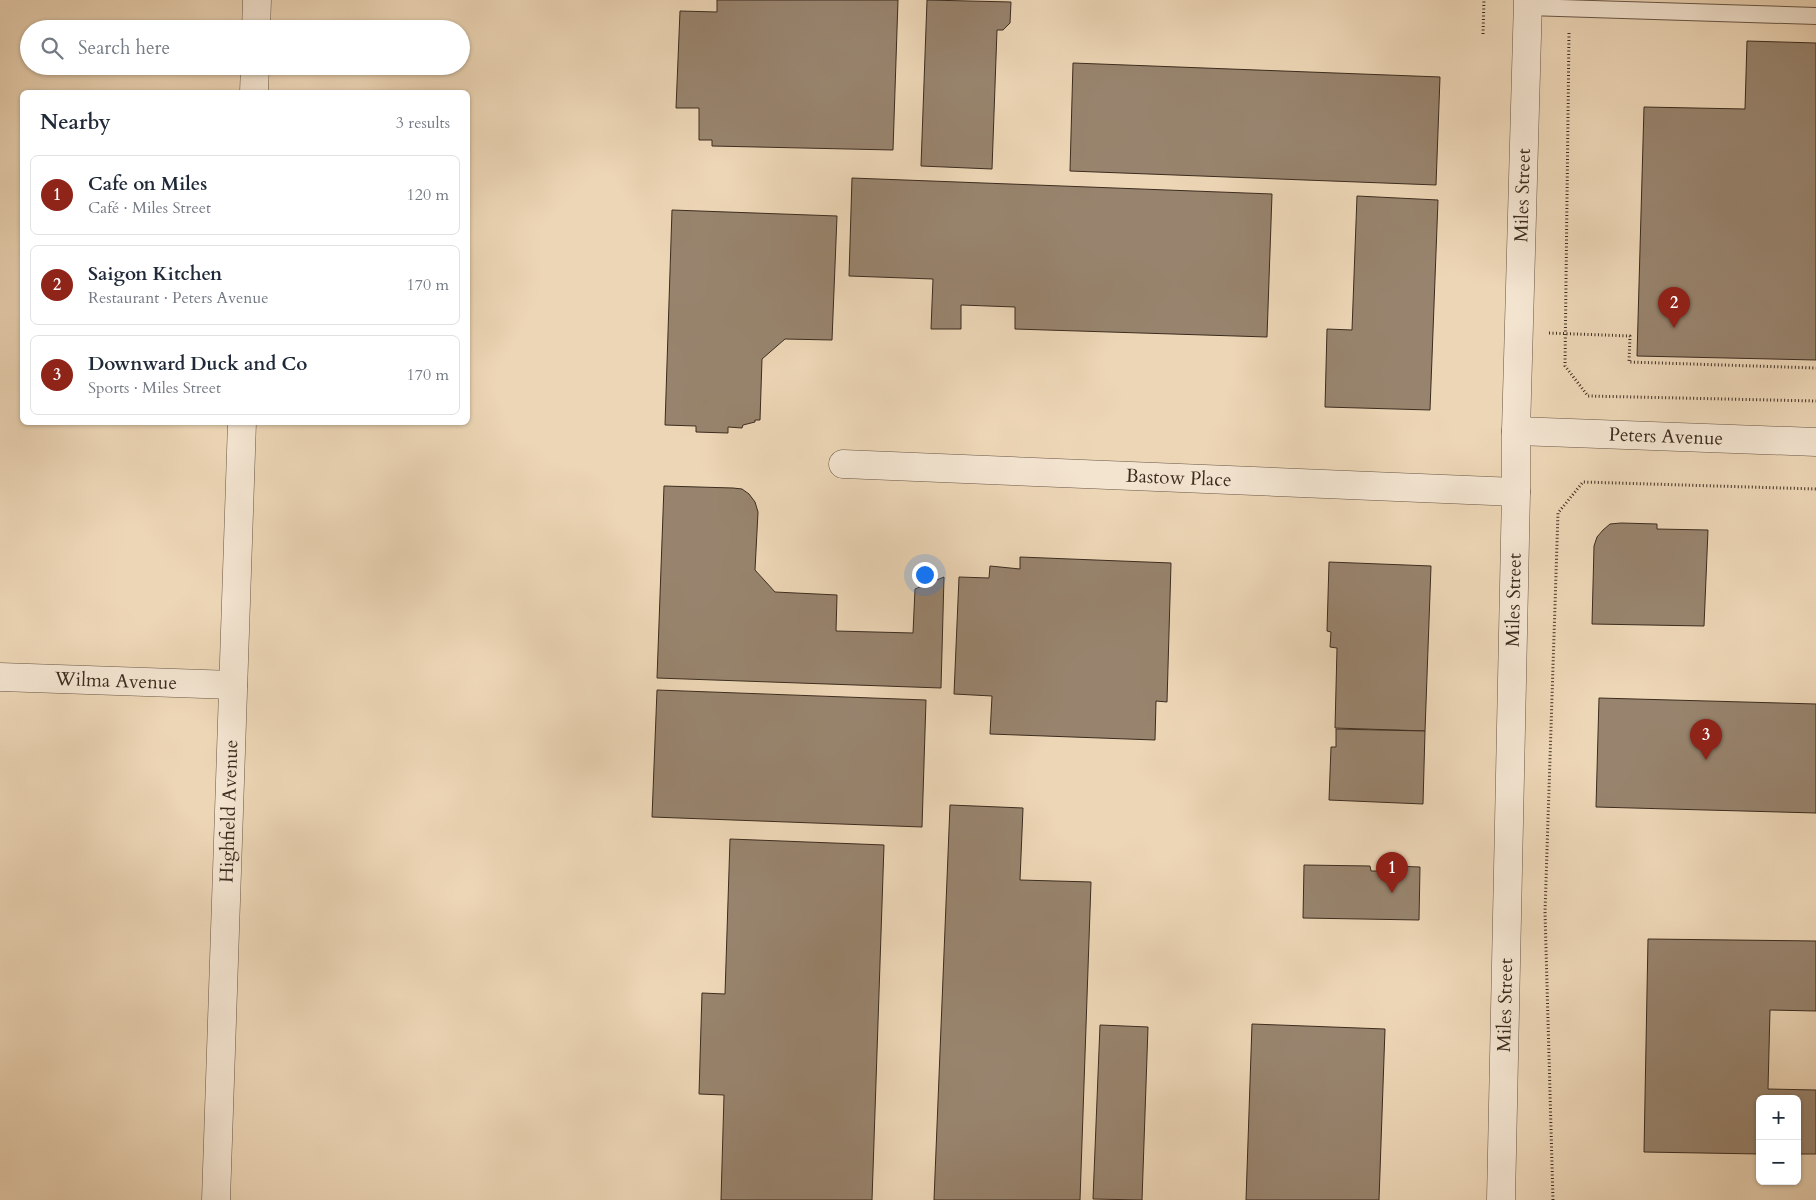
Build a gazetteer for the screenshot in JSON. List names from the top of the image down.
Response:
{
  "streets": {
    "street": [
      "Miles Street",
      "Peters Avenue",
      "Bastow Place",
      "Wilma Avenue",
      "Highfield Avenue"
    ]
  },
  "crossings": [
    ["Miles Street", "Peters Avenue"],
    ["Miles Street", "Bastow Place"],
    ["Wilma Avenue", "Highfield Avenue"]
  ],
  "page": {
    "search": "Search here",
    "heading": ["Nearby", "3 results"],
    "list": [
      {
        "mark": "1",
        "name": "Cafe on Miles",
        "note": "Café · Miles Street",
        "value": "120 m"
      },
      {
        "mark": "2",
        "name": "Saigon Kitchen",
        "note": "Restaurant · Peters Avenue",
        "value": "170 m"
      },
      {
        "mark": "3",
        "name": "Downward Duck and Co",
        "note": "Sports · Miles Street",
        "value": "170 m"
      }
    ],
    "pins": ["2", "3", "1"],
    "map_buttons": ["+", "−"]
  }
}
